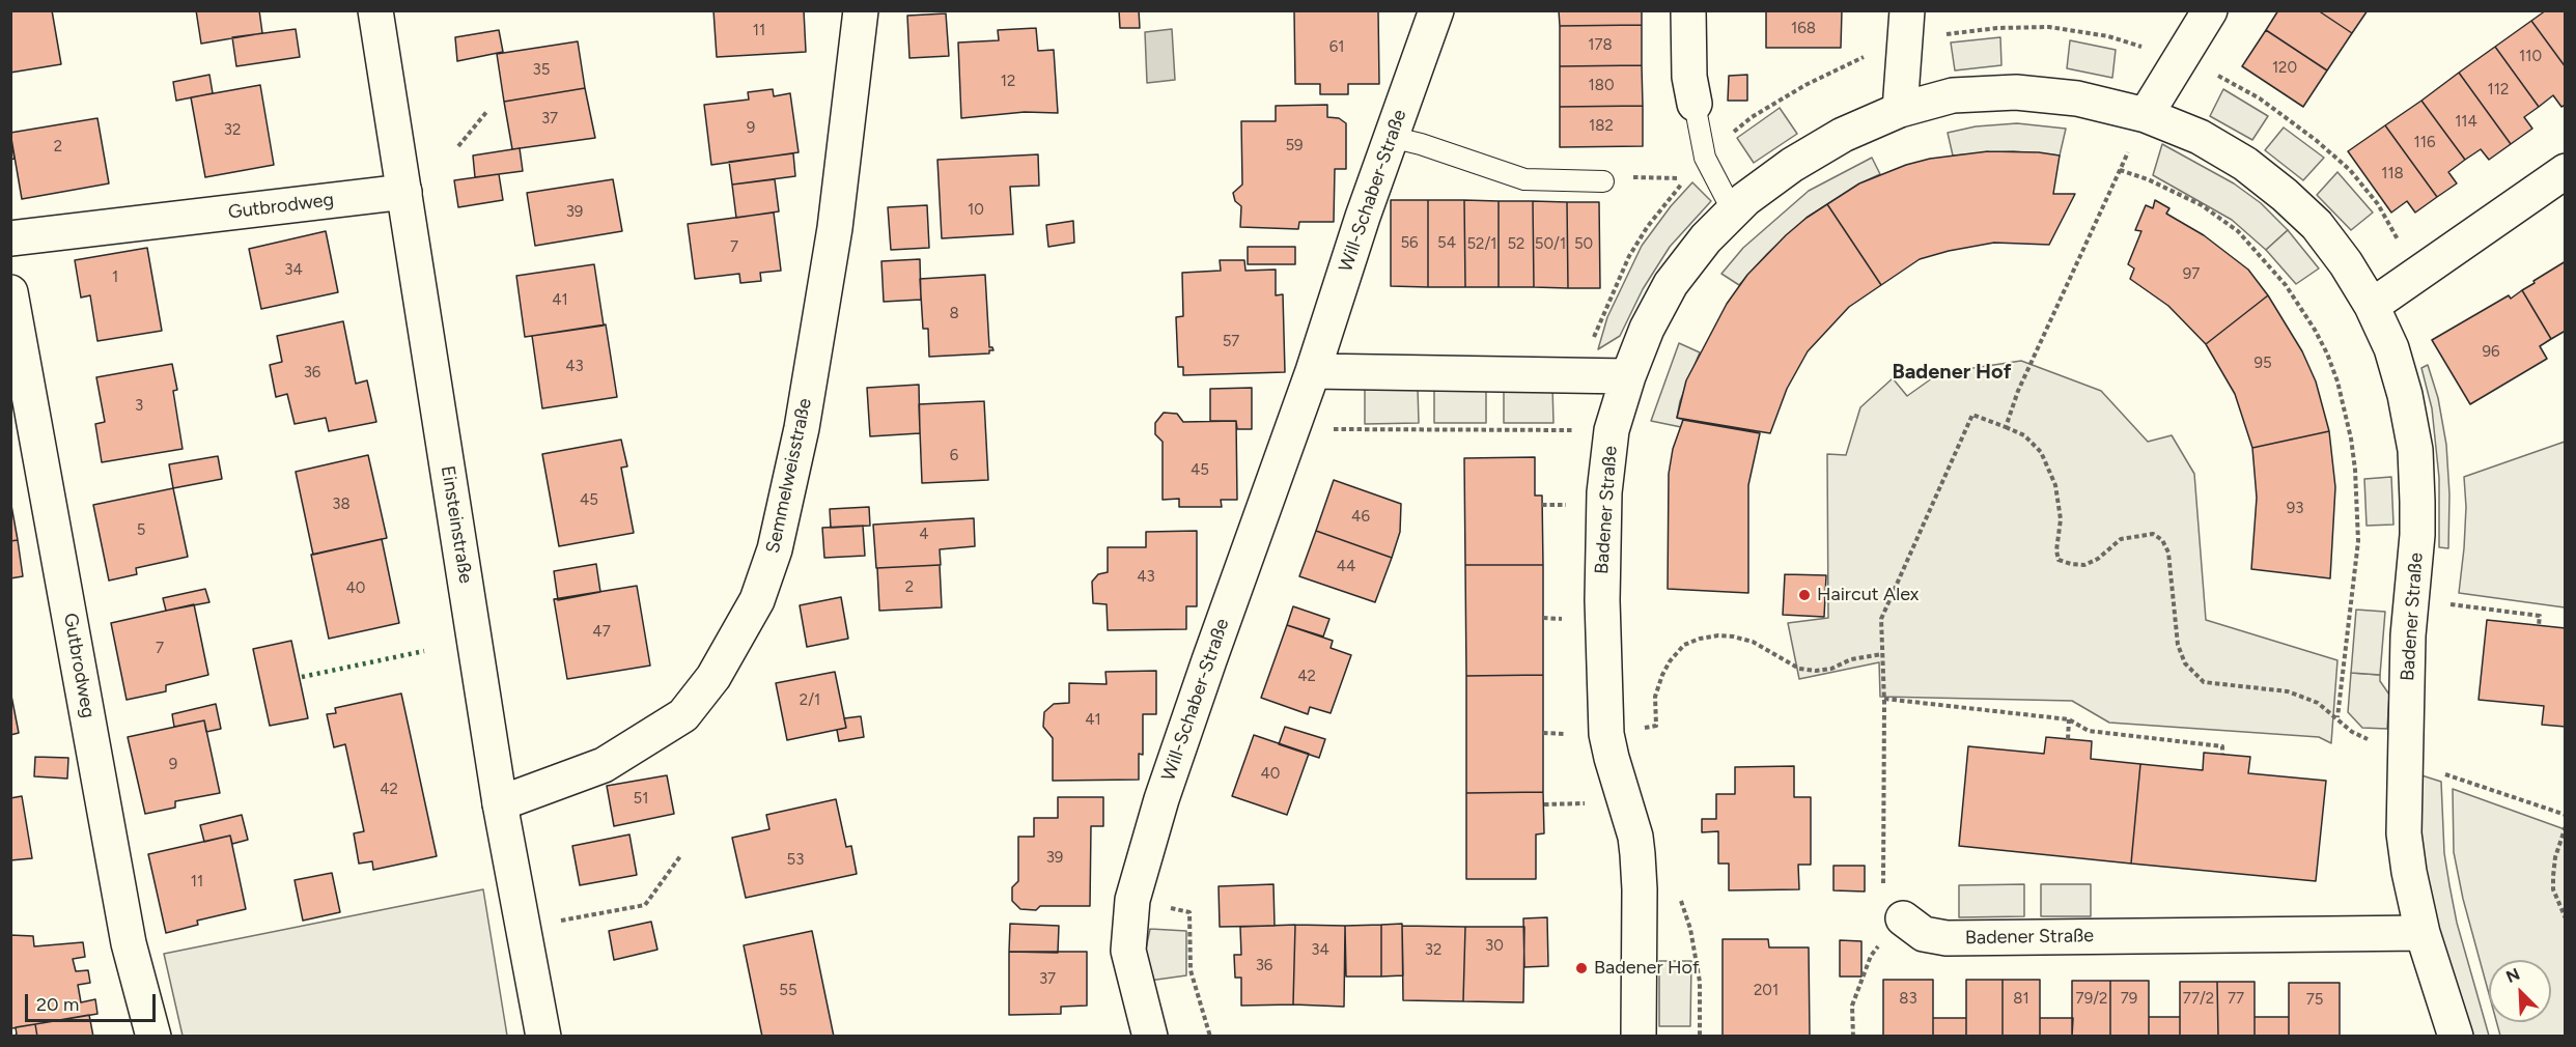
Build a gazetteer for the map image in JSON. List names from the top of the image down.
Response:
{
  "streets": {
    "street": [
      "Will-Schaber-Straße",
      "Gutbrodweg",
      "Semmelweisstraße",
      "Badener Straße",
      "Einsteinstraße"
    ]
  },
  "crossings": [
    ["Gutbrodweg", "Einsteinstraße"],
    ["Semmelweisstraße", "Einsteinstraße"]
  ],
  "districts": ["Badener Hof"],
  "places": ["Haircut Alex", "Badener Hof"],
  "house_numbers": [
    "168",
    "11",
    "178",
    "61",
    "110",
    "120",
    "35",
    "12",
    "180",
    "112",
    "37",
    "114",
    "182",
    "9",
    "32",
    "116",
    "59",
    "2",
    "118",
    "10",
    "39",
    "56",
    "54",
    "52/1",
    "52",
    "50/1",
    "50",
    "7",
    "34",
    "97",
    "1",
    "41",
    "8",
    "57",
    "96",
    "95",
    "43",
    "36",
    "3",
    "6",
    "45",
    "45",
    "38",
    "93",
    "46",
    "5",
    "4",
    "44",
    "43",
    "2",
    "40",
    "47",
    "7",
    "42",
    "2/1",
    "41",
    "9",
    "40",
    "42",
    "51",
    "39",
    "53",
    "11",
    "30",
    "34",
    "32",
    "36",
    "37",
    "55",
    "201",
    "83",
    "81",
    "79/2",
    "79",
    "77/2",
    "77",
    "75"
  ],
  "scale_bar": "20 m",
  "north": "top left"
}
